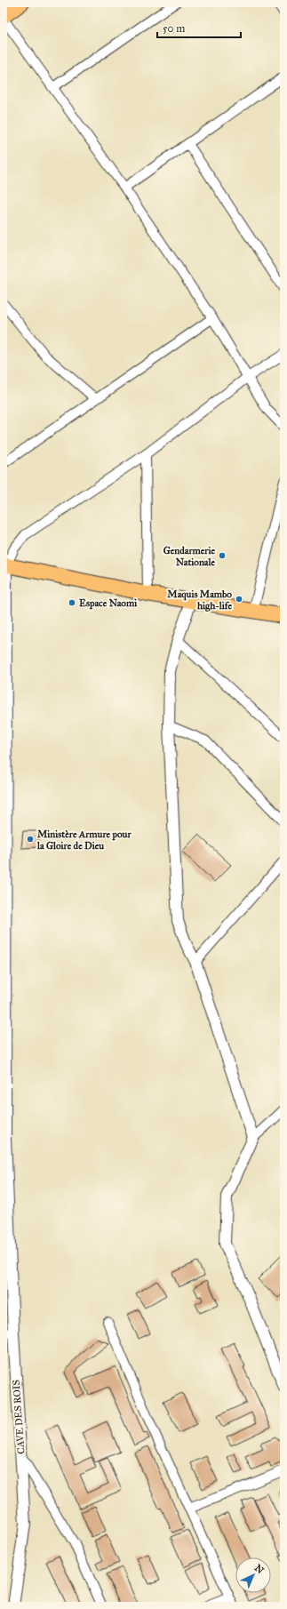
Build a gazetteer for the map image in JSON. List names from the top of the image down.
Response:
{
  "streets": {
    "street": ["CAVE DES ROIS"]
  },
  "places": [
    "Gendarmerie Nationale",
    "Maquis Mambo high-life",
    "Espace Naomi",
    "Ministère Armure pour la Gloire de Dieu"
  ],
  "scale_bar": "50 m",
  "north": "top right"
}
